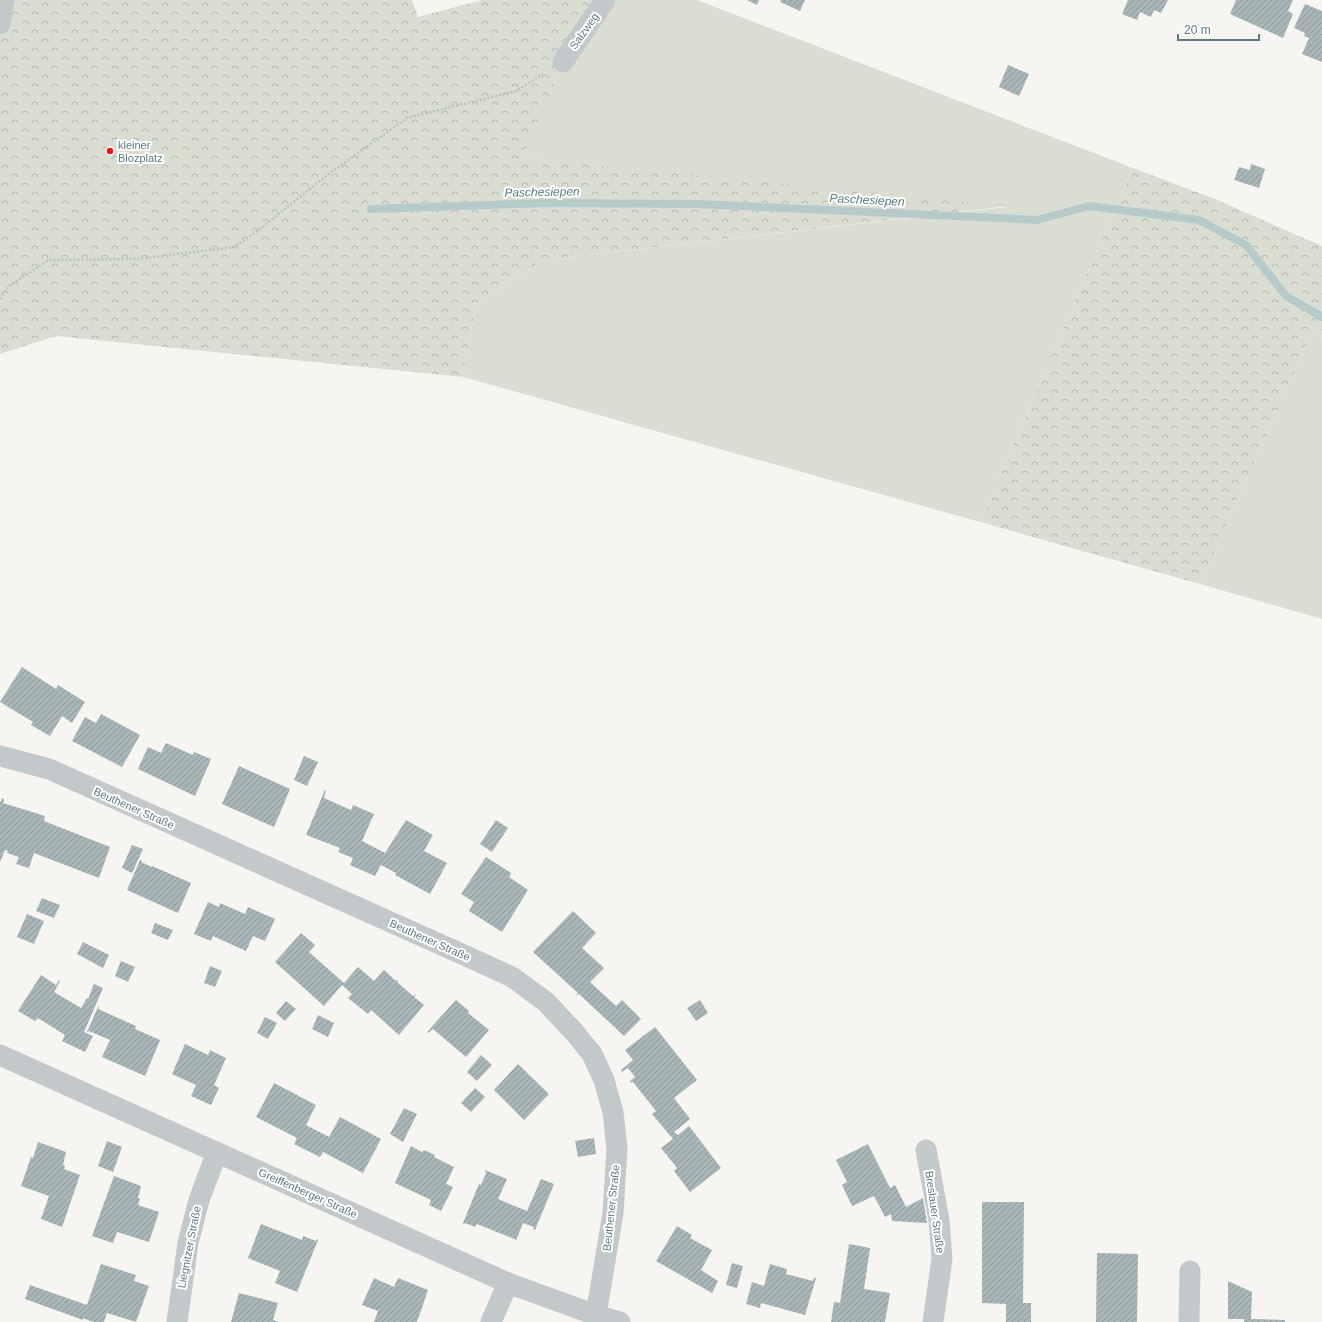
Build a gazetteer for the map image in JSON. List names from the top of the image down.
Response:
{
  "streets": {
    "street": [
      "Salzweg",
      "Beuthener Straße",
      "Greiffenberger Straße",
      "Breslauer Straße",
      "Liegnitzer Straße"
    ]
  },
  "crossings": [
    ["Beuthener Straße", "Greiffenberger Straße"],
    ["Greiffenberger Straße", "Liegnitzer Straße"]
  ],
  "water": ["Paschesiepen"],
  "places": ["kleiner Blozplatz"],
  "scale_bar": "20 m"
}
